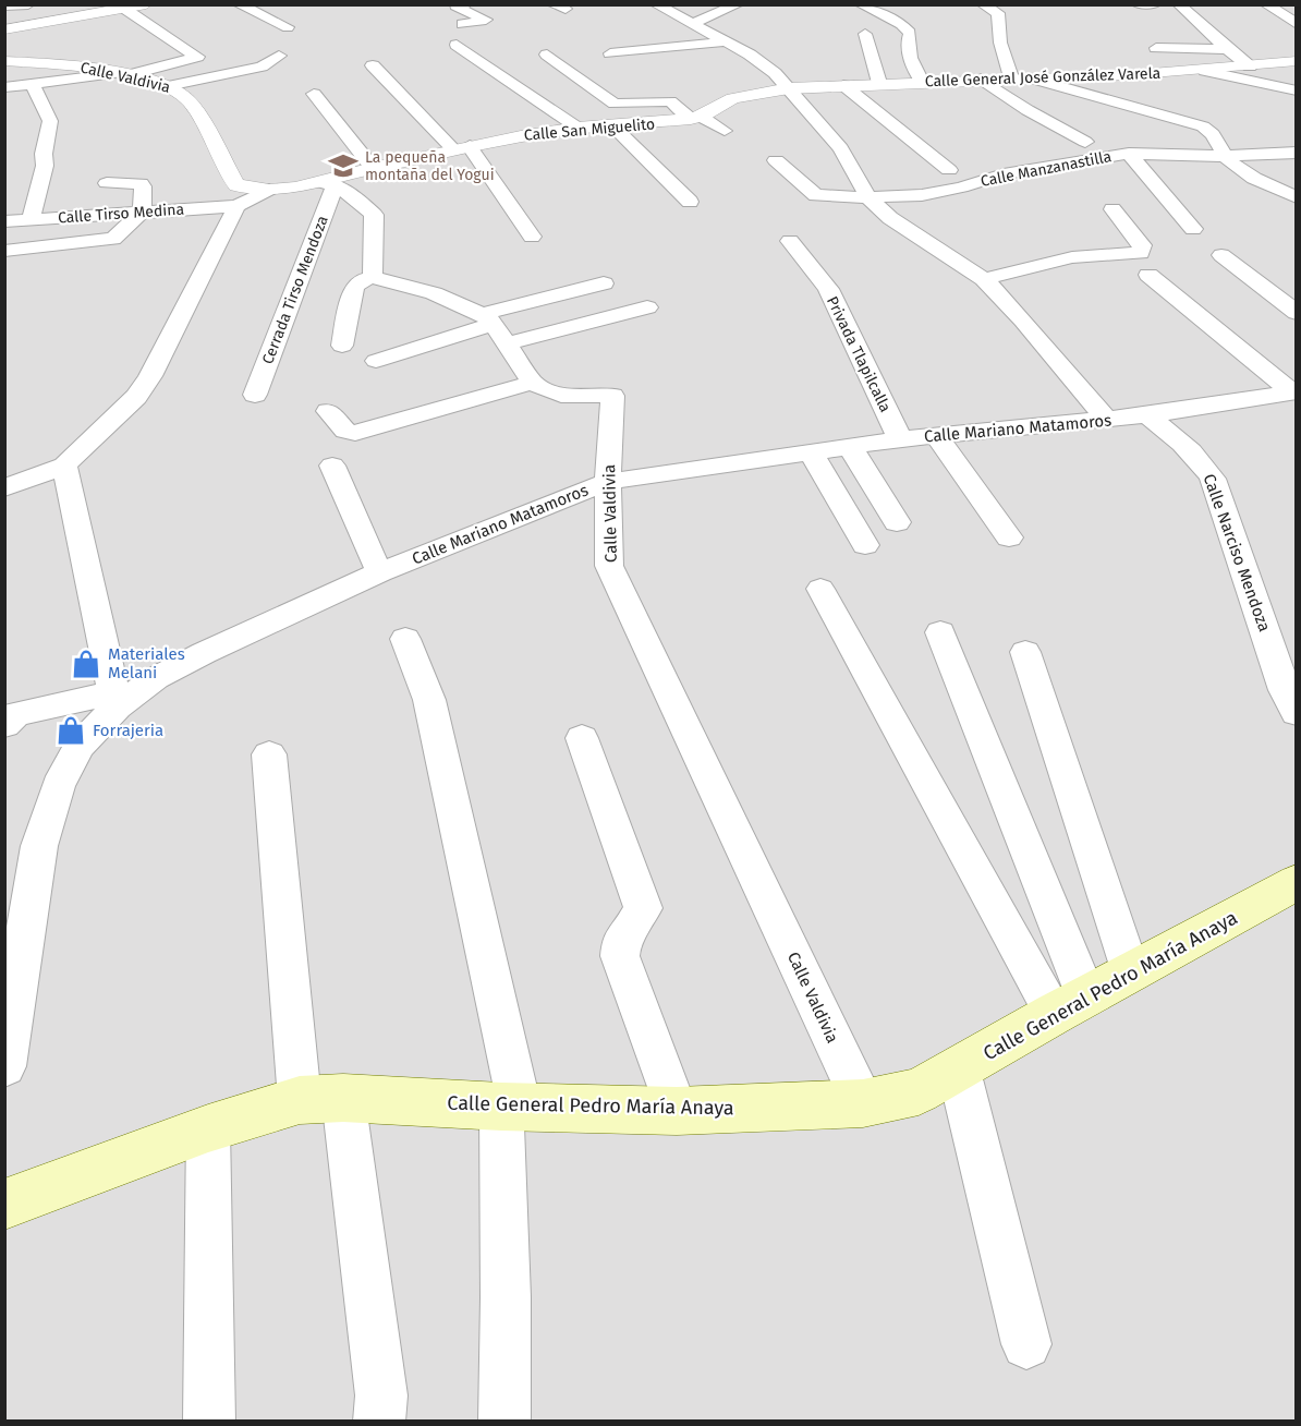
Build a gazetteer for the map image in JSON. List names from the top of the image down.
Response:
{
  "streets": {
    "main road": ["Calle General Pedro María Anaya"],
    "street": [
      "Calle Valdivia",
      "Calle General José González Varela",
      "Calle San Miguelito",
      "Calle Manzanastilla",
      "Calle Tirso Medina",
      "Cerrada Tirso Mendoza",
      "Privada Tlapilcalla",
      "Calle Mariano Matamoros",
      "Calle Narciso Mendoza"
    ]
  },
  "crossings": [
    ["Calle Valdivia", "Calle San Miguelito"],
    ["Calle Valdivia", "Calle Mariano Matamoros"],
    ["Calle Valdivia", "Calle General Pedro María Anaya"],
    ["Calle General José González Varela", "Calle San Miguelito"],
    ["Calle San Miguelito", "Calle Tirso Medina"],
    ["Calle San Miguelito", "Cerrada Tirso Mendoza"],
    ["Privada Tlapilcalla", "Calle Mariano Matamoros"],
    ["Calle Mariano Matamoros", "Calle Narciso Mendoza"]
  ],
  "places": {
    "school or university": ["La pequeña montaña del Yogui"],
    "shop": ["Materiales Melani", "Forrajeria"]
  }
}
